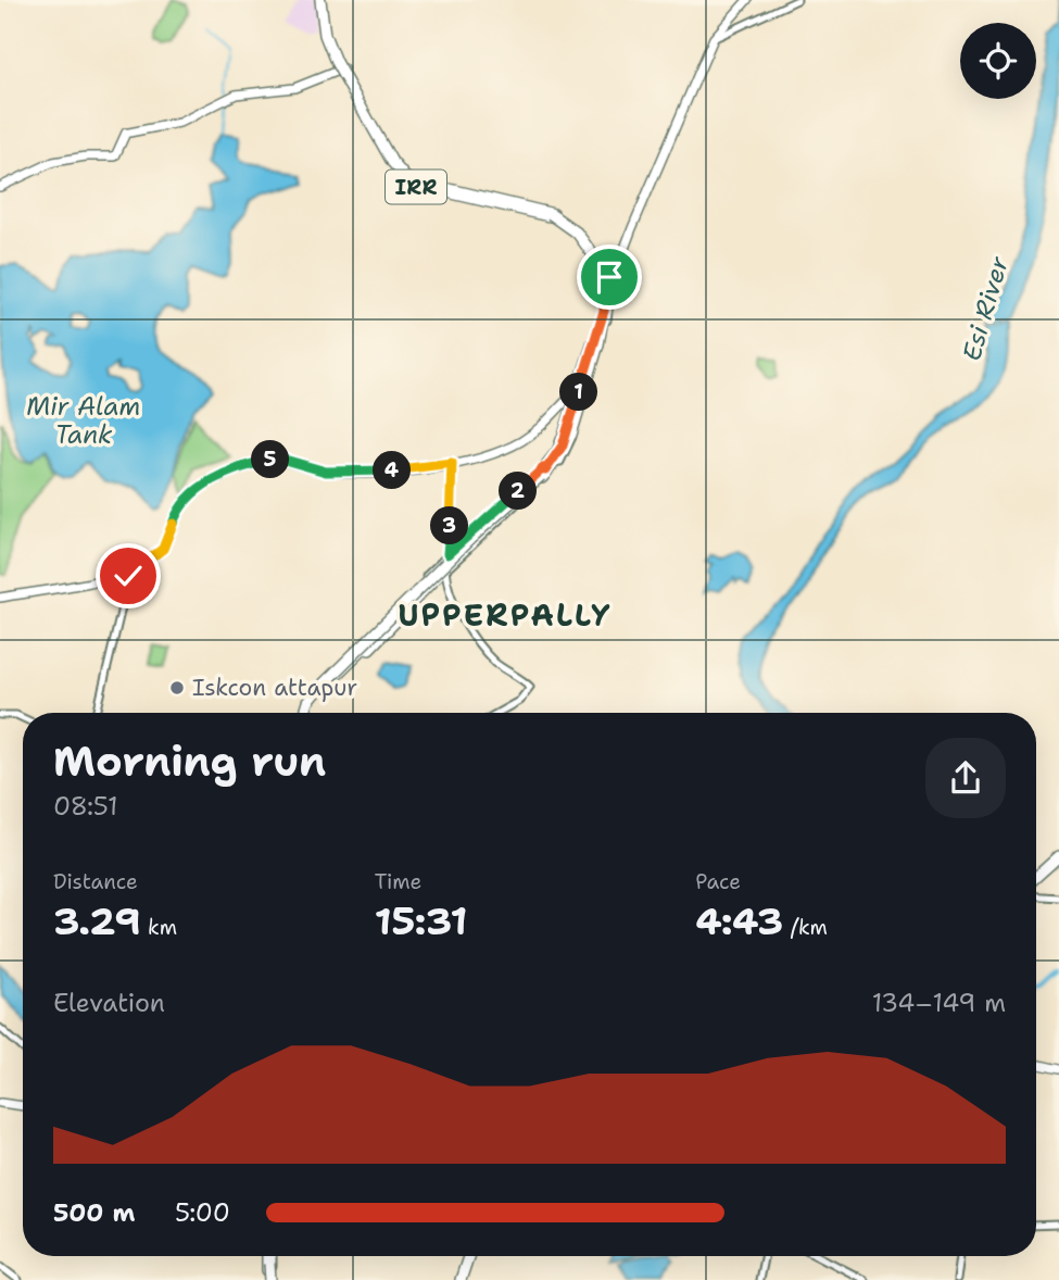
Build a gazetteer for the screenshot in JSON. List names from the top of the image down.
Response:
{
  "streets": {
    "main road": ["IRR"]
  },
  "districts": ["UPPERPALLY"],
  "water": ["Esi River", "Mir Alam Tank"],
  "places": ["Iskcon attapur"],
  "page": {
    "pins": [
      "1",
      "5",
      "4",
      "2",
      "3"
    ],
    "heading": ["Morning run", "08:51"],
    "stats": [
      ["Distance", "3.29 km"],
      ["Time", "15:31"],
      ["Pace", "4:43 /km"]
    ],
    "chart": ["Elevation", "134–149 m"],
    "list": [
      {
        "name": "500 m",
        "note": "5:00"
      }
    ]
  }
}
